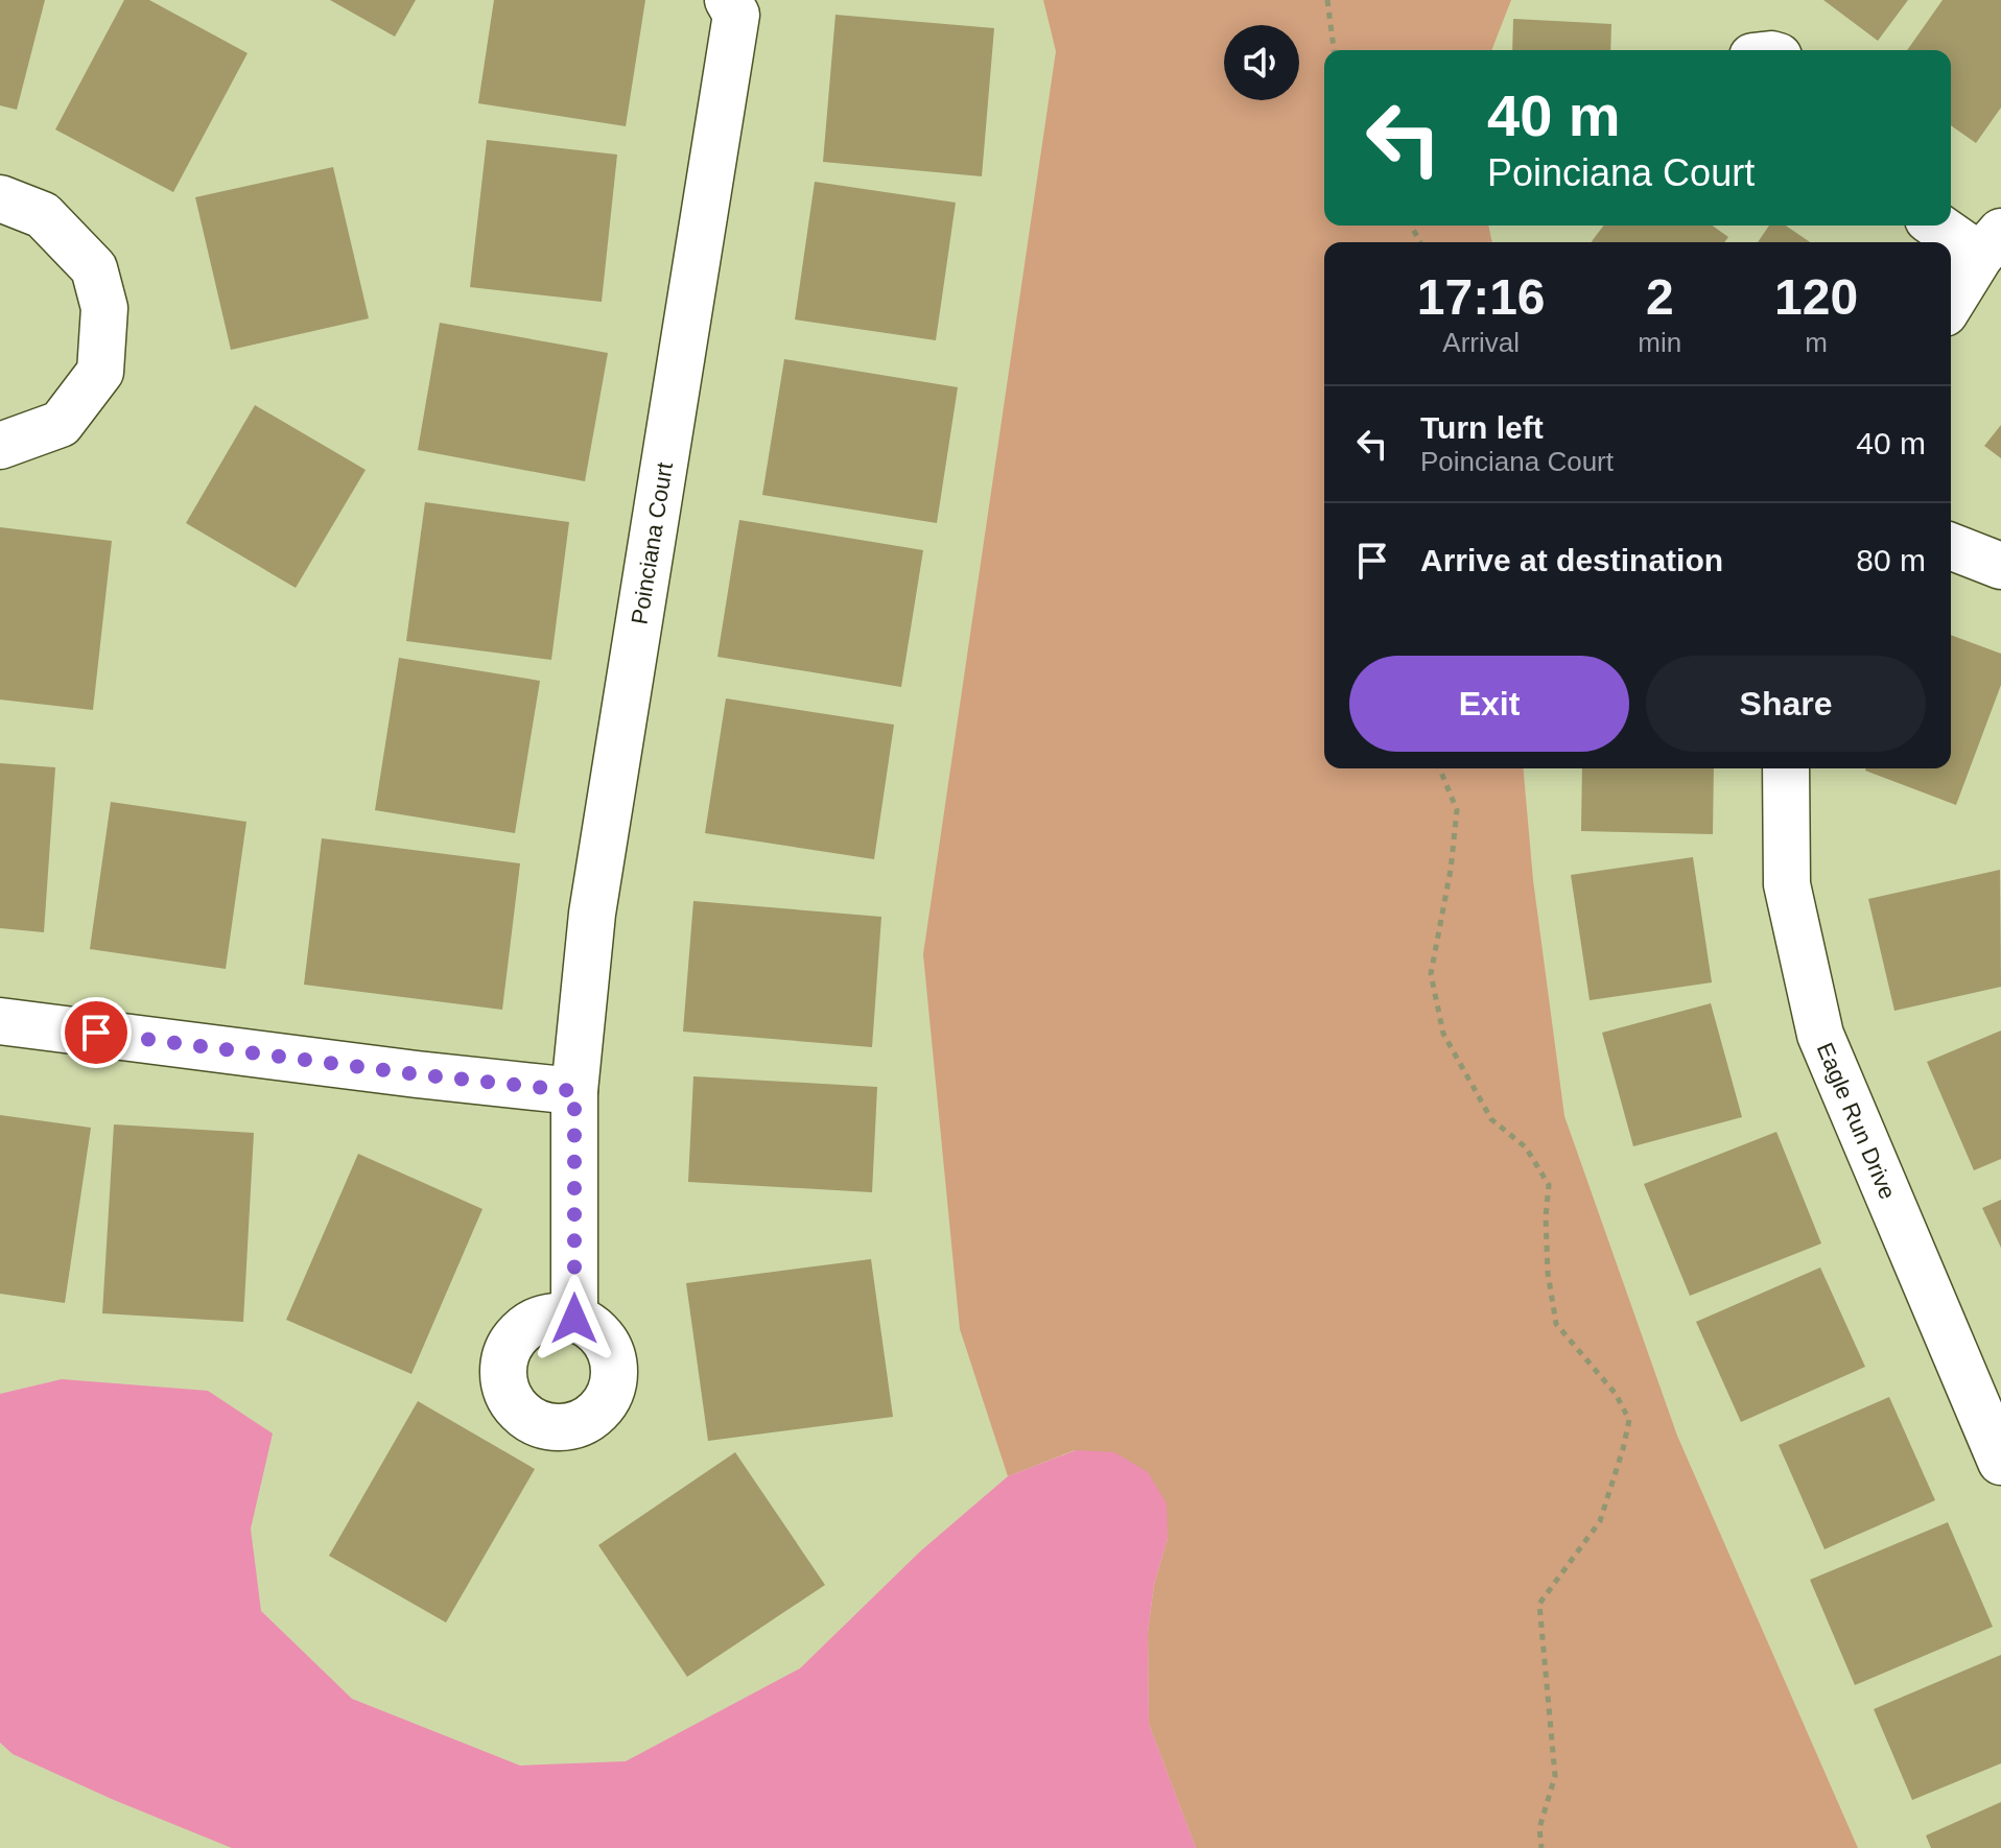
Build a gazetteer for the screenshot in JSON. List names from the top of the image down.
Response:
{
  "streets": {
    "street": ["Poinciana Court", "Eagle Run Drive"]
  },
  "page": {
    "turn": ["40 m", "Poinciana Court"],
    "eta": [
      "17:16",
      "Arrival",
      "2",
      "min",
      "120",
      "m"
    ],
    "list": [
      {
        "name": "Turn left",
        "note": "Poinciana Court",
        "value": "40 m"
      },
      {
        "name": "Arrive at destination",
        "value": "80 m"
      }
    ],
    "buttons": ["Exit", "Share"]
  }
}
